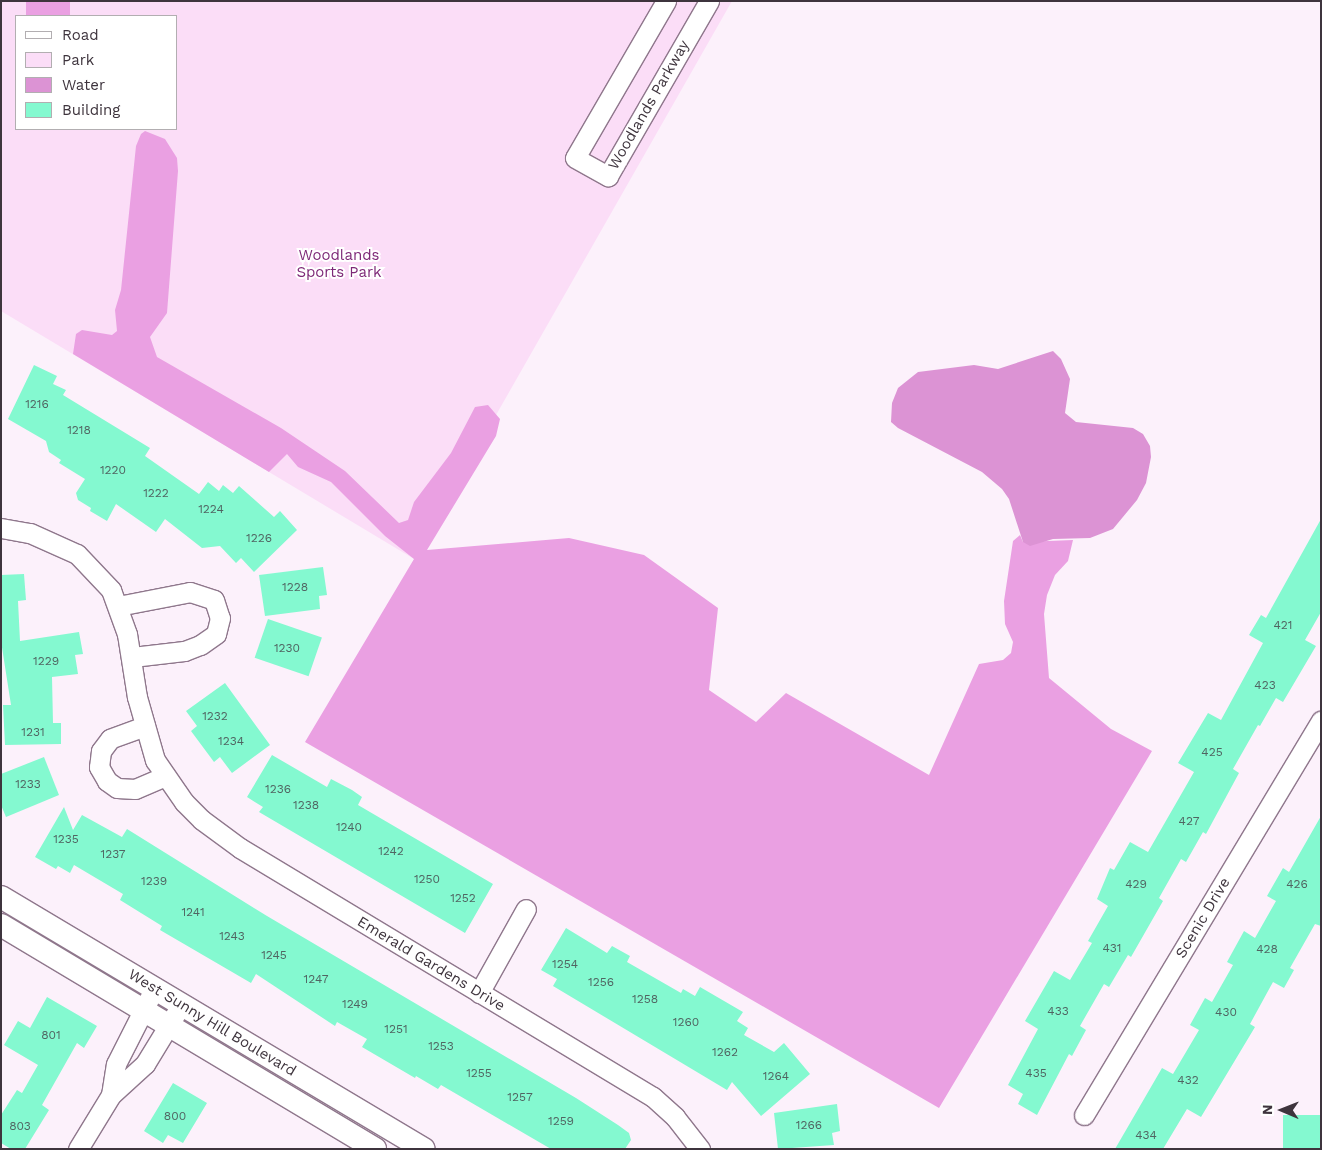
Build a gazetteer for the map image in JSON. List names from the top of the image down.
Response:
{
  "streets": {
    "street": [
      "Woodlands Parkway",
      "Scenic Drive",
      "Emerald Gardens Drive",
      "West Sunny Hill Boulevard"
    ]
  },
  "parks": ["Woodlands Sports Park"],
  "house_numbers": [
    "1216",
    "1218",
    "1220",
    "1222",
    "1224",
    "1226",
    "1228",
    "421",
    "1230",
    "1229",
    "423",
    "1232",
    "1231",
    "1234",
    "425",
    "1233",
    "1236",
    "1238",
    "427",
    "1240",
    "1235",
    "1242",
    "1237",
    "1250",
    "1239",
    "429",
    "426",
    "1252",
    "1241",
    "1243",
    "431",
    "428",
    "1245",
    "1254",
    "1247",
    "1256",
    "1258",
    "1249",
    "433",
    "430",
    "1260",
    "1251",
    "801",
    "1253",
    "1262",
    "1255",
    "435",
    "1264",
    "432",
    "1257",
    "800",
    "1259",
    "1266",
    "803",
    "434"
  ],
  "legend": [
    "Road",
    "Park",
    "Water",
    "Building"
  ],
  "north": "left"
}
